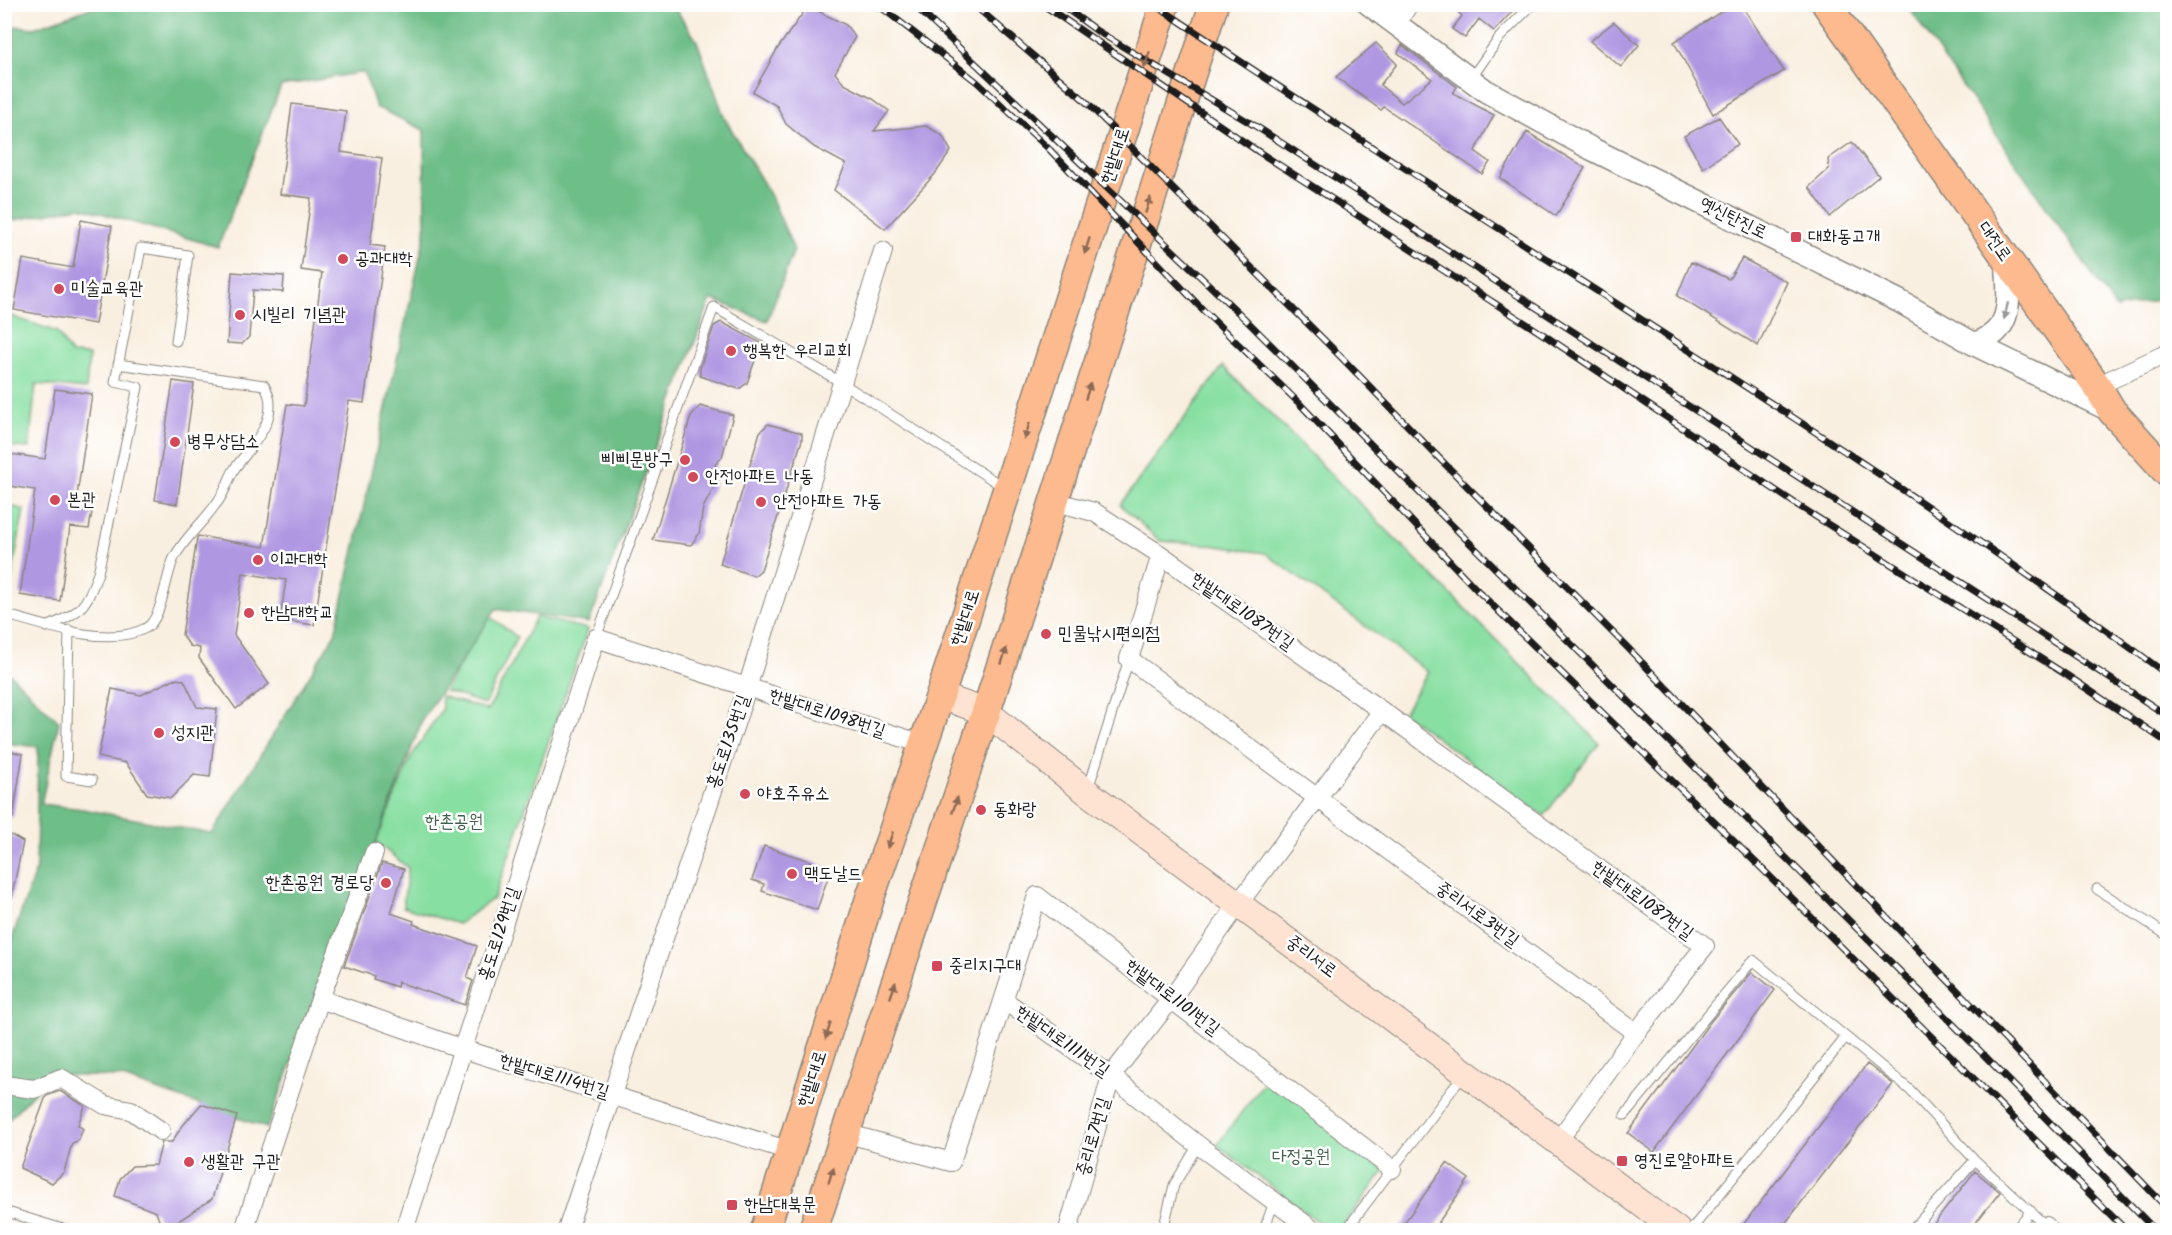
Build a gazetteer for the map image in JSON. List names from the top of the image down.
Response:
{
  "streets": {
    "main road": ["한밭대로", "대전로", "중리서로"],
    "street": [
      "옛신탄진로",
      "한밭대로1087번길",
      "한밭대로1098번길",
      "홍도로135번길",
      "중리서로3번길",
      "홍도로129번길",
      "한밭대로1101번길",
      "한밭대로1111번길",
      "한밭대로1114번길",
      "중리로7번길"
    ]
  },
  "crossings": [
    ["한밭대로", "한밭대로1098번길"],
    ["한밭대로", "중리서로"],
    ["한밭대로", "한밭대로1114번길"],
    ["옛신탄진로", "대전로"],
    ["한밭대로1087번길", "중리서로3번길"],
    ["한밭대로1087번길", "중리서로"],
    ["한밭대로1098번길", "홍도로135번길"],
    ["한밭대로1098번길", "홍도로129번길"],
    ["홍도로135번길", "한밭대로1114번길"],
    ["홍도로129번길", "한밭대로1114번길"],
    ["중리서로", "중리로7번길"],
    ["한밭대로1101번길", "한밭대로1111번길"],
    ["한밭대로1101번길", "중리로7번길"],
    ["한밭대로1111번길", "중리로7번길"]
  ],
  "parks": ["한촌공원", "다정공원"],
  "places": {
    "transit": [
      "대화동고개",
      "중리지구대",
      "영진로얄아파트",
      "한남대북문"
    ],
    "other": [
      "공과대학",
      "미술교육관",
      "시빌리 기념관",
      "행복한 우리교회",
      "병무상담소",
      "삐삐문방구",
      "안전아파트 나동",
      "본관",
      "안전아파트 가동",
      "이과대학",
      "한남대학교",
      "민물낚시편의점",
      "성지관",
      "야호주유소",
      "동화랑",
      "맥도날드",
      "한촌공원 경로당",
      "생활관 구관"
    ]
  }
}
